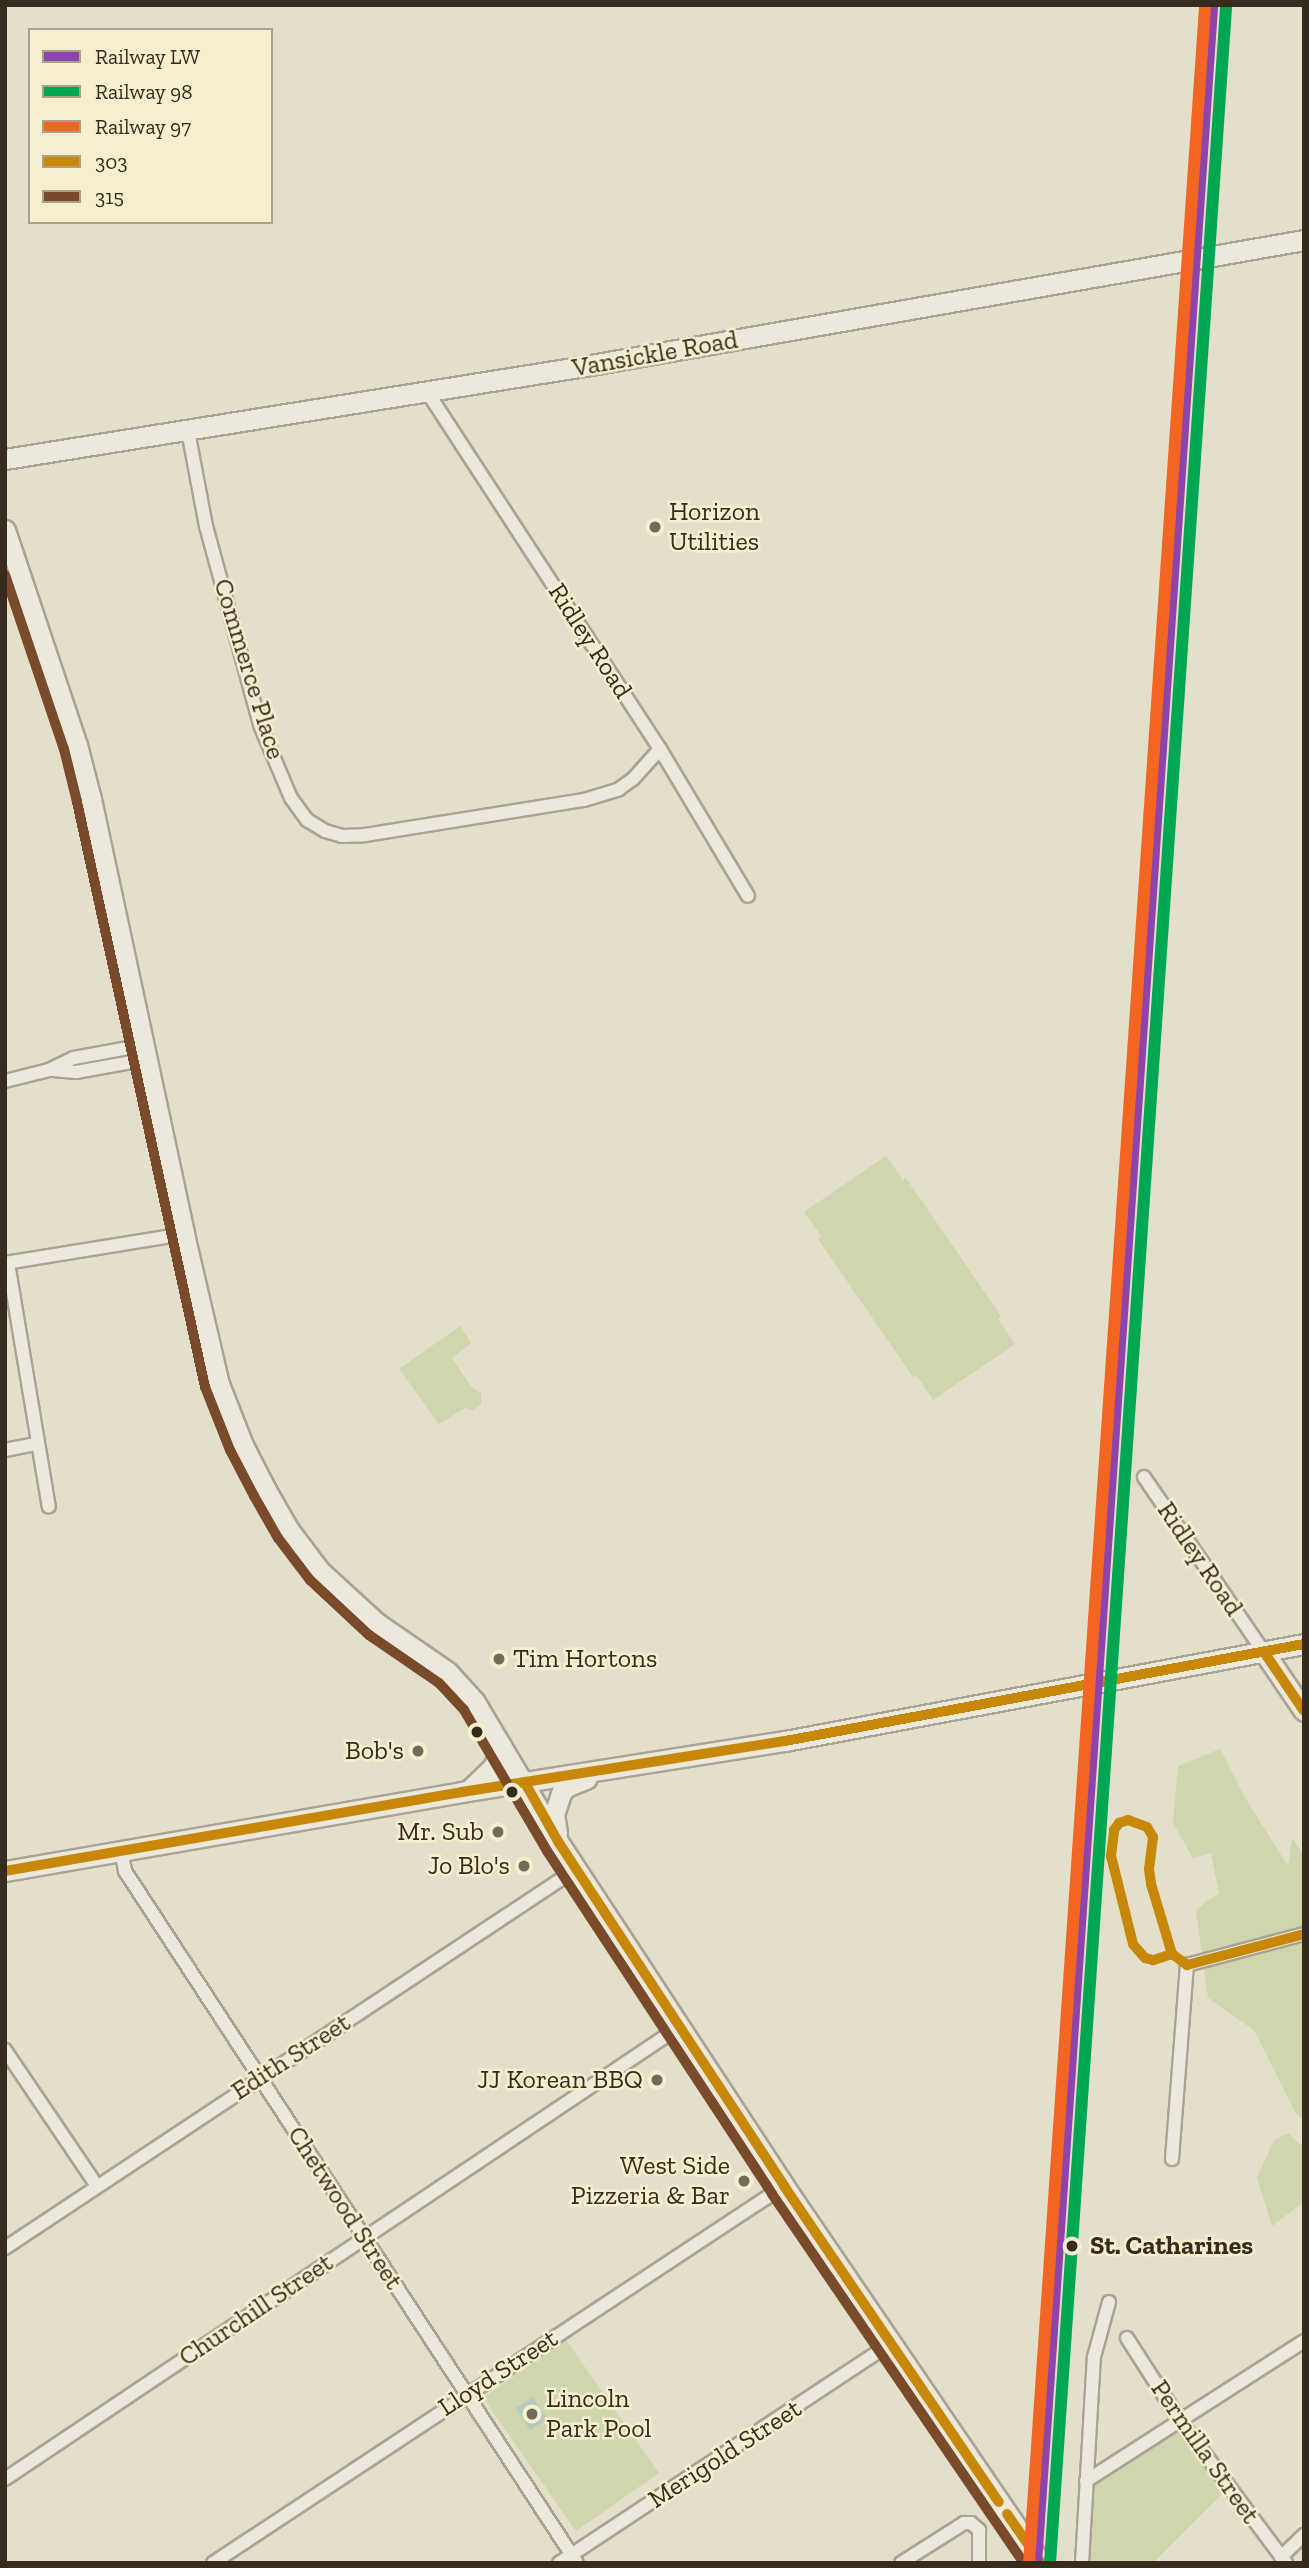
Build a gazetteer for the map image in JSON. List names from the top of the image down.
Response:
{
  "streets": {
    "main road": ["Vansickle Road", "Ridley Road"],
    "street": [
      "Commerce Place",
      "Edith Street",
      "Chetwood Street",
      "Churchill Street",
      "Lloyd Street",
      "Permilla Street",
      "Merigold Street"
    ]
  },
  "crossings": [
    ["Vansickle Road", "Ridley Road"],
    ["Vansickle Road", "Commerce Place"],
    ["Ridley Road", "Commerce Place"],
    ["Edith Street", "Chetwood Street"],
    ["Chetwood Street", "Churchill Street"],
    ["Chetwood Street", "Lloyd Street"],
    ["Chetwood Street", "Merigold Street"]
  ],
  "places": [
    "Horizon Utilities",
    "Tim Hortons",
    "Bob's",
    "Mr. Sub",
    "Jo Blo's",
    "JJ Korean BBQ",
    "West Side Pizzeria & Bar",
    "St. Catharines",
    "Lincoln Park Pool"
  ],
  "lines": [
    "rail line LW",
    "rail line 97",
    "rail line 98",
    "transit line 315",
    "transit line 303"
  ],
  "legend": [
    "Railway LW",
    "Railway 98",
    "Railway 97",
    "303",
    "315"
  ]
}
